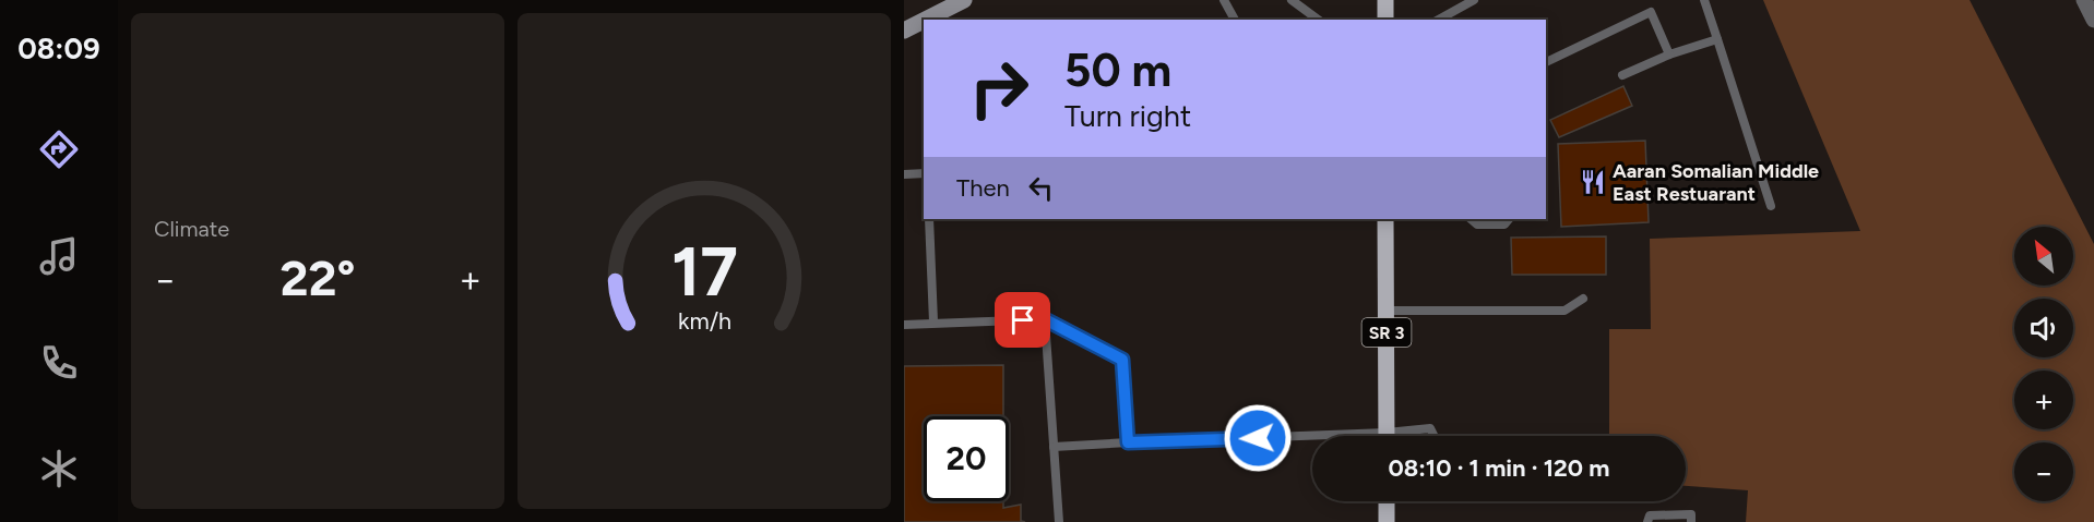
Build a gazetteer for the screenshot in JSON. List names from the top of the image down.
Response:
{
  "streets": {
    "main road": ["SR 3"]
  },
  "places": {
    "restaurant": ["Aaran Somalian Middle East Restuarant"]
  },
  "north": "top left",
  "page": {
    "tabs": "08:09",
    "tile": "Climate",
    "turn": ["50 m", "Turn right"],
    "then": "Then",
    "map_buttons": ["+", "−"],
    "heat": ["−", "22°", "+"],
    "limit": "20",
    "trip": "08:10 · 1 min · 120 m",
    "gauge": ["17", "km/h"]
  }
}
